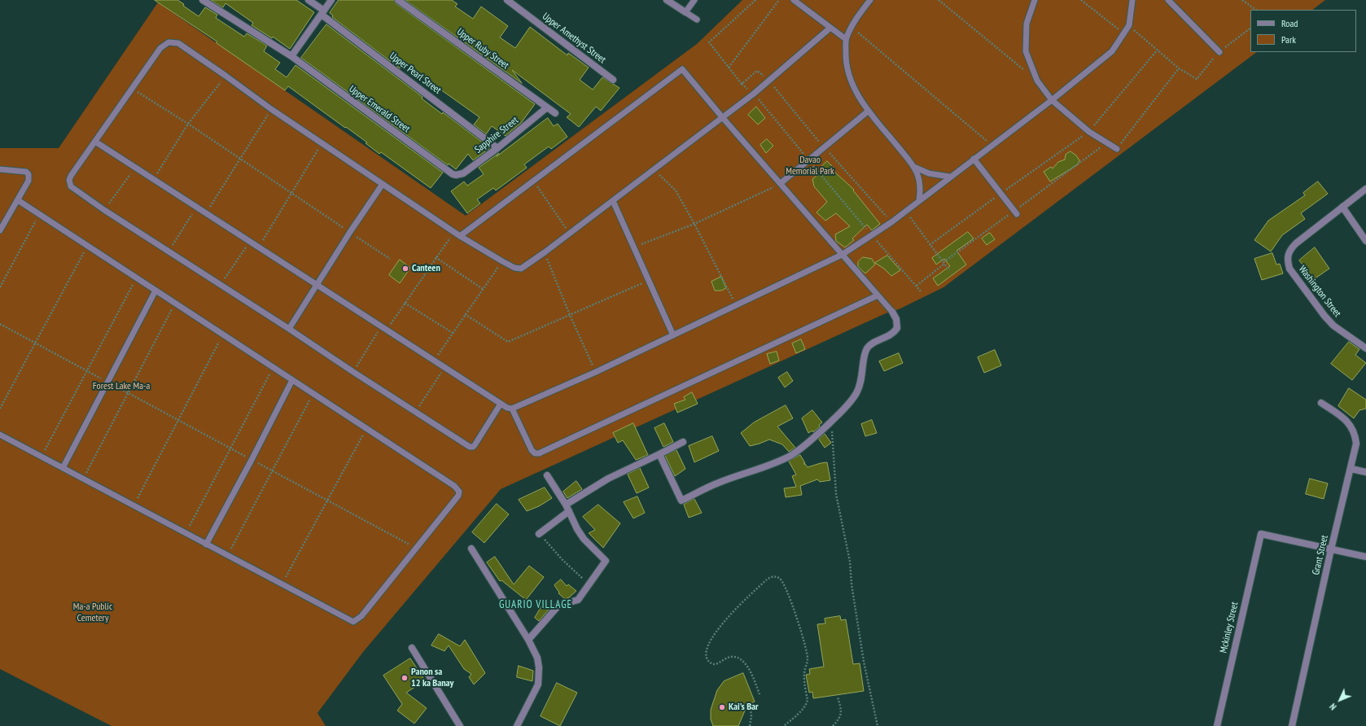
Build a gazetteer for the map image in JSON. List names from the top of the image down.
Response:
{
  "streets": {
    "street": [
      "Upper Amethyst Street",
      "Upper Ruby Street",
      "Upper Pearl Street",
      "Upper Emerald Street",
      "Sapphire Street",
      "Washington Street",
      "Grant Street",
      "Mckinley Street"
    ]
  },
  "crossings": [
    ["Upper Ruby Street", "Sapphire Street"],
    ["Upper Pearl Street", "Sapphire Street"],
    ["Upper Emerald Street", "Sapphire Street"],
    ["Grant Street", "Mckinley Street"]
  ],
  "districts": ["GUARIO VILLAGE"],
  "parks": ["Davao Memorial Park", "Forest Lake Ma-a", "Ma-a Public Cemetery"],
  "places": ["Canteen", "Panon sa 12 ka Banay", "Kai's Bar"],
  "legend": ["Road", "Park"],
  "north": "bottom left"
}
